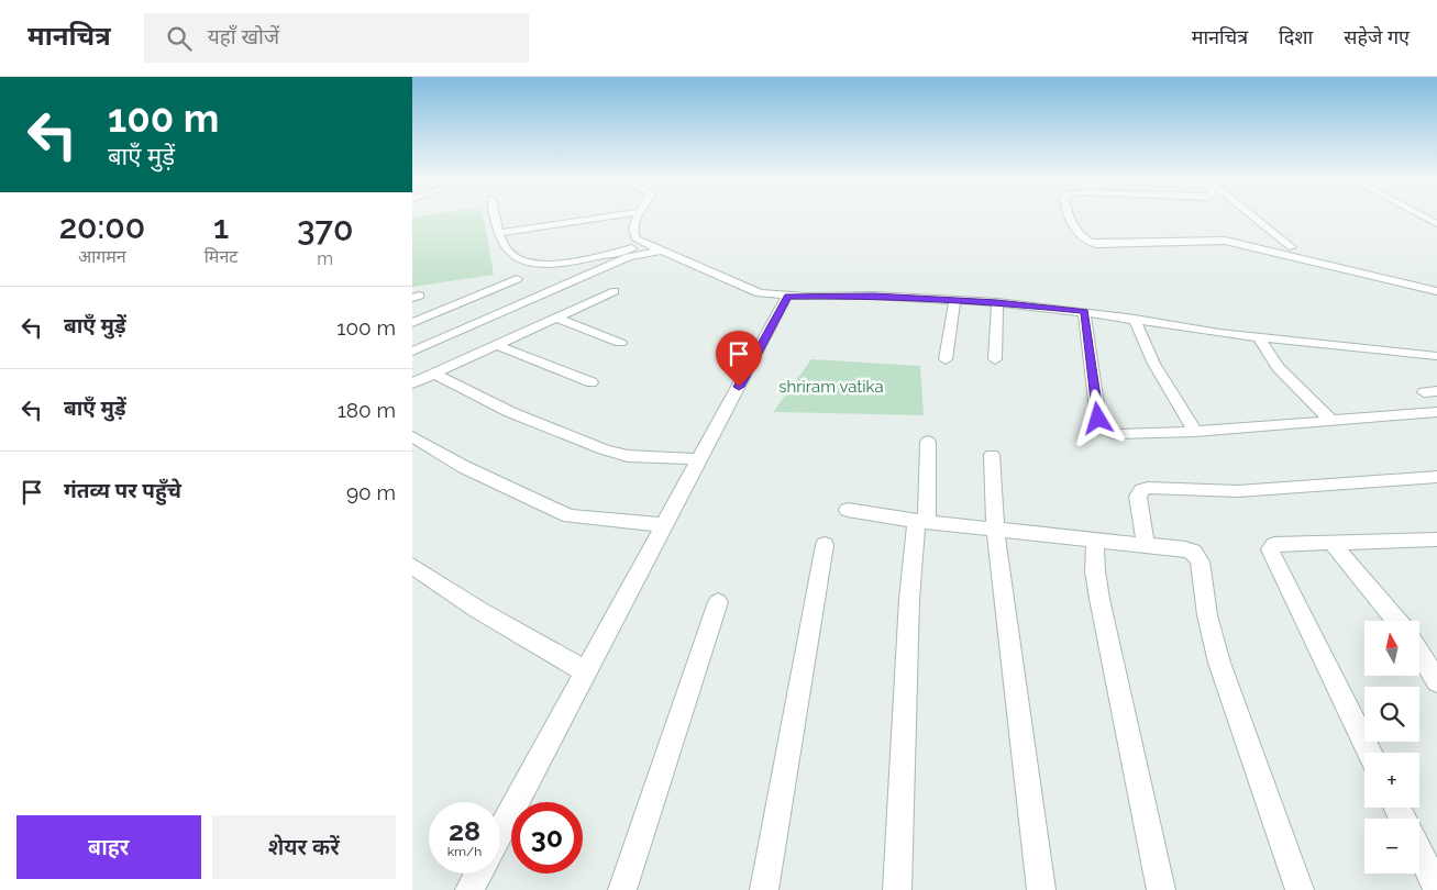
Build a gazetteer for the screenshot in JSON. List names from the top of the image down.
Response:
{
  "parks": ["shriram vatika"],
  "north": "top",
  "page": {
    "header": "मानचित्र",
    "search": "यहाँ खोजें",
    "nav": ["मानचित्र", "दिशा", "सहेजे गए"],
    "turn": ["100 m", "बाएँ मुड़ें"],
    "eta": [
      "20:00",
      "आगमन",
      "1",
      "मिनट",
      "370",
      "m"
    ],
    "list": [
      {
        "name": "बाएँ मुड़ें",
        "value": "100 m"
      },
      {
        "name": "बाएँ मुड़ें",
        "value": "180 m"
      },
      {
        "name": "गंतव्य पर पहुँचे",
        "value": "90 m"
      }
    ],
    "map_buttons": ["+", "−"],
    "speed": "28 km/h",
    "limit": "30",
    "buttons": ["बाहर", "शेयर करें"]
  }
}
